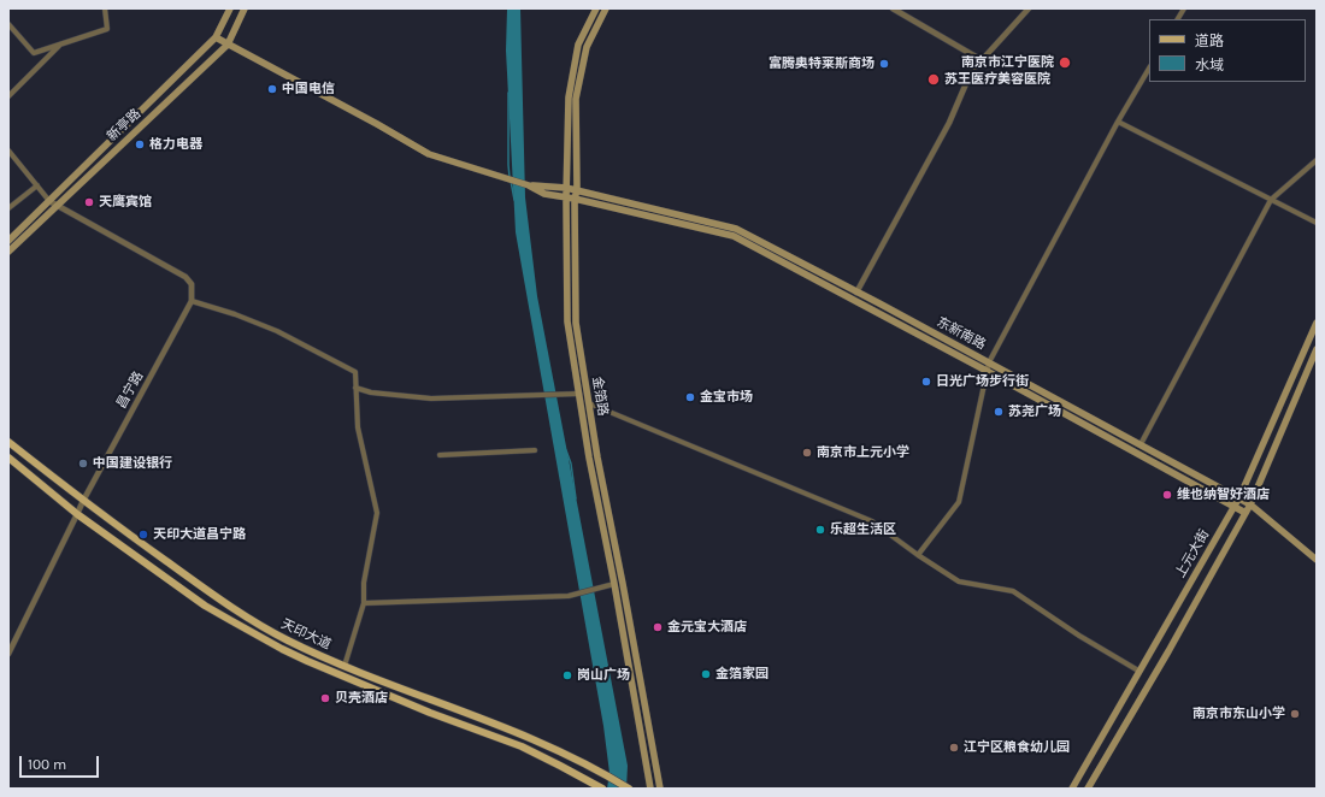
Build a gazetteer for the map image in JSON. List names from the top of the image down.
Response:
{
  "streets": {
    "main road": [
      "新亭路",
      "东新南路",
      "金箔路",
      "上元大街",
      "天印大道"
    ],
    "street": ["昌宁路"]
  },
  "crossings": [
    ["东新南路", "金箔路"],
    ["东新南路", "上元大街"],
    ["昌宁路", "天印大道"]
  ],
  "places": [
    "南京市江宁医院",
    "富腾奥特莱斯商场",
    "苏王医疗美容医院",
    "中国电信",
    "格力电器",
    "天鹰宾馆",
    "日光广场步行街",
    "金宝市场",
    "苏尧广场",
    "南京市上元小学",
    "中国建设银行",
    "维也纳智好酒店",
    "乐超生活区",
    "天印大道昌宁路",
    "金元宝大酒店",
    "金箔家园",
    "岗山广场",
    "贝壳酒店",
    "南京市东山小学",
    "江宁区粮食幼儿园"
  ],
  "legend": ["道路", "水域"],
  "scale_bar": "100 m"
}
